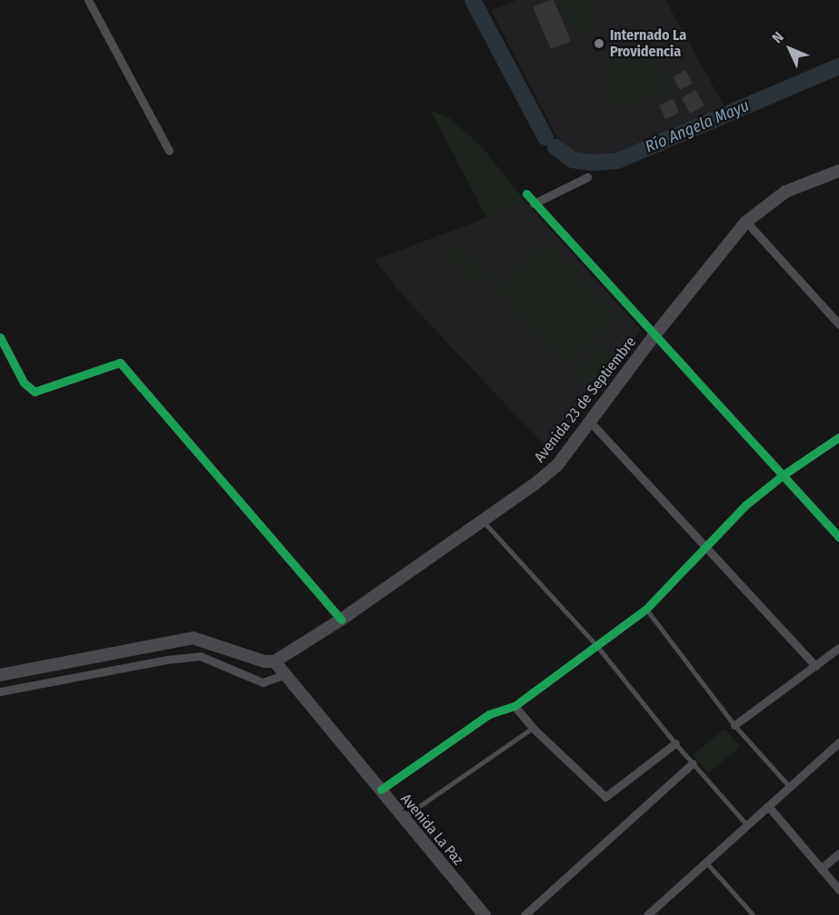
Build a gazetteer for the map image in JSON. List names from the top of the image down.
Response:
{
  "streets": {
    "main road": ["Avenida 23 de Septiembre", "Avenida La Paz"]
  },
  "crossings": [
    ["Avenida 23 de Septiembre", "Avenida La Paz"]
  ],
  "water": ["Río Angela Mayu"],
  "places": ["Internado La Providencia"],
  "north": "top left"
}
